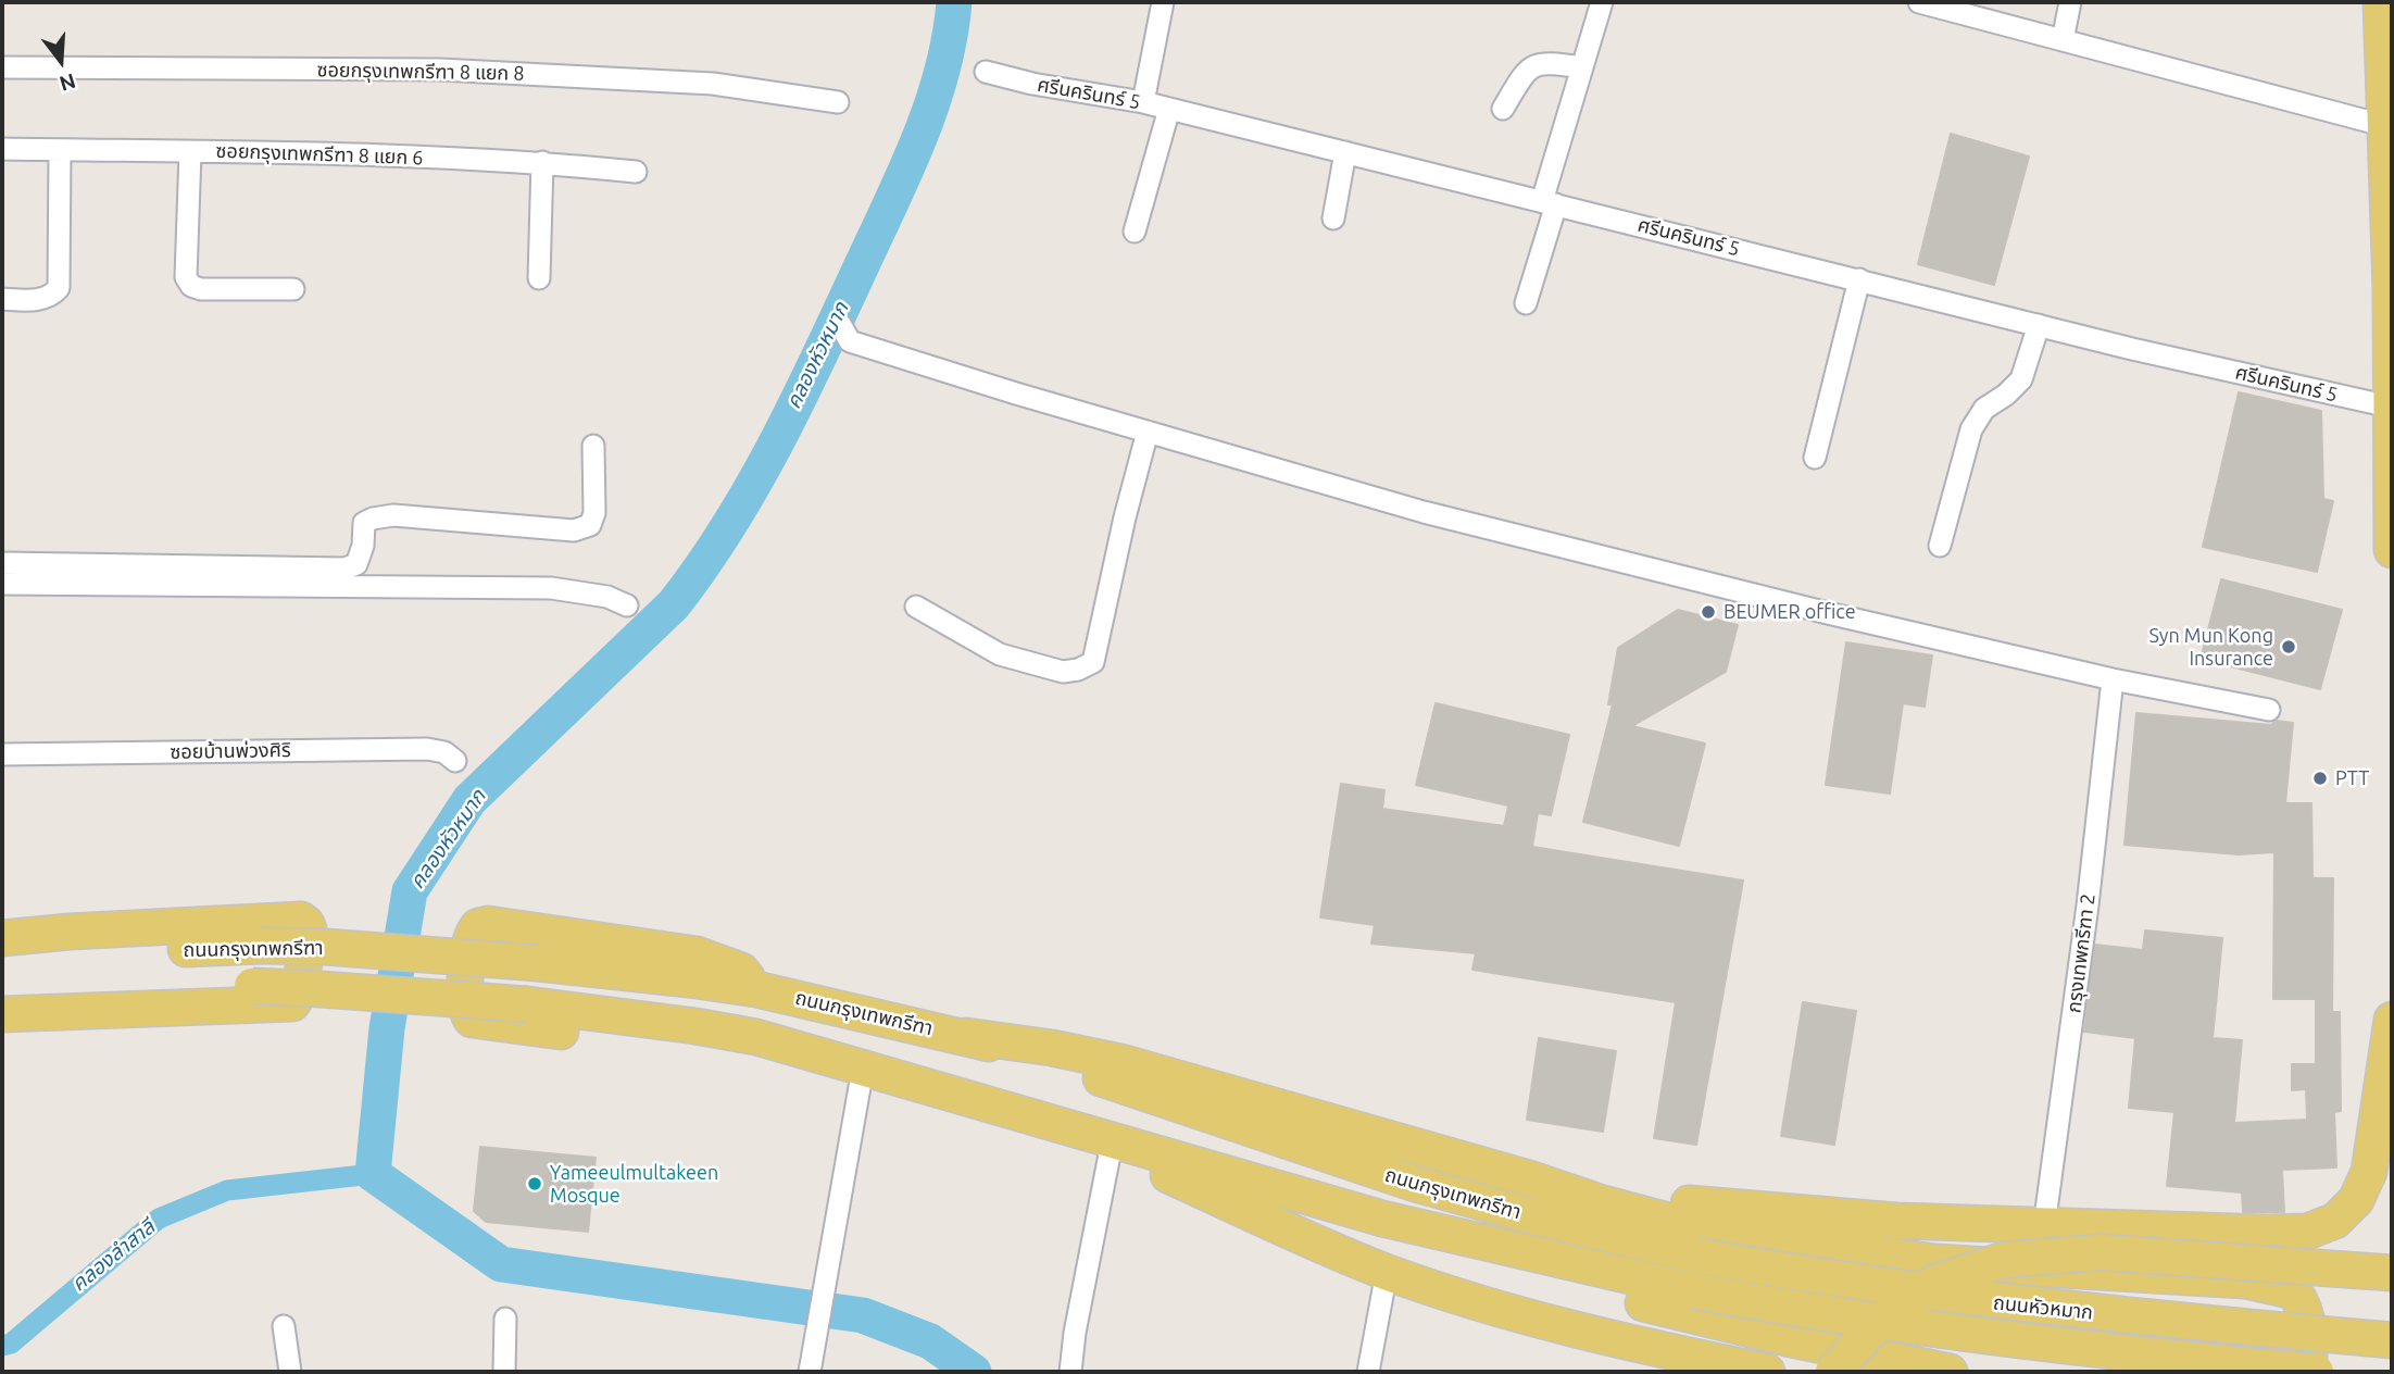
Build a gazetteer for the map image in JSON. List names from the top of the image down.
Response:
{
  "streets": {
    "main road": ["ถนนกรุงเทพกรีฑา", "ถนนหัวหมาก"],
    "street": [
      "ซอยกรุงเทพกรีฑา 8 แยก 8",
      "ศรีนครินทร์ 5",
      "ซอยกรุงเทพกรีฑา 8 แยก 6",
      "ซอยบ้านพ่วงศิริ",
      "กรุงเทพกรีฑา 2"
    ]
  },
  "crossings": [
    ["ถนนกรุงเทพกรีฑา", "ถนนหัวหมาก"]
  ],
  "water": ["คลองหัวหมาก", "คลองลำสาลี"],
  "places": [
    "BEUMER office",
    "Syn Mun Kong Insurance",
    "PTT",
    "Yameeulmultakeen Mosque"
  ],
  "north": "bottom"
}
